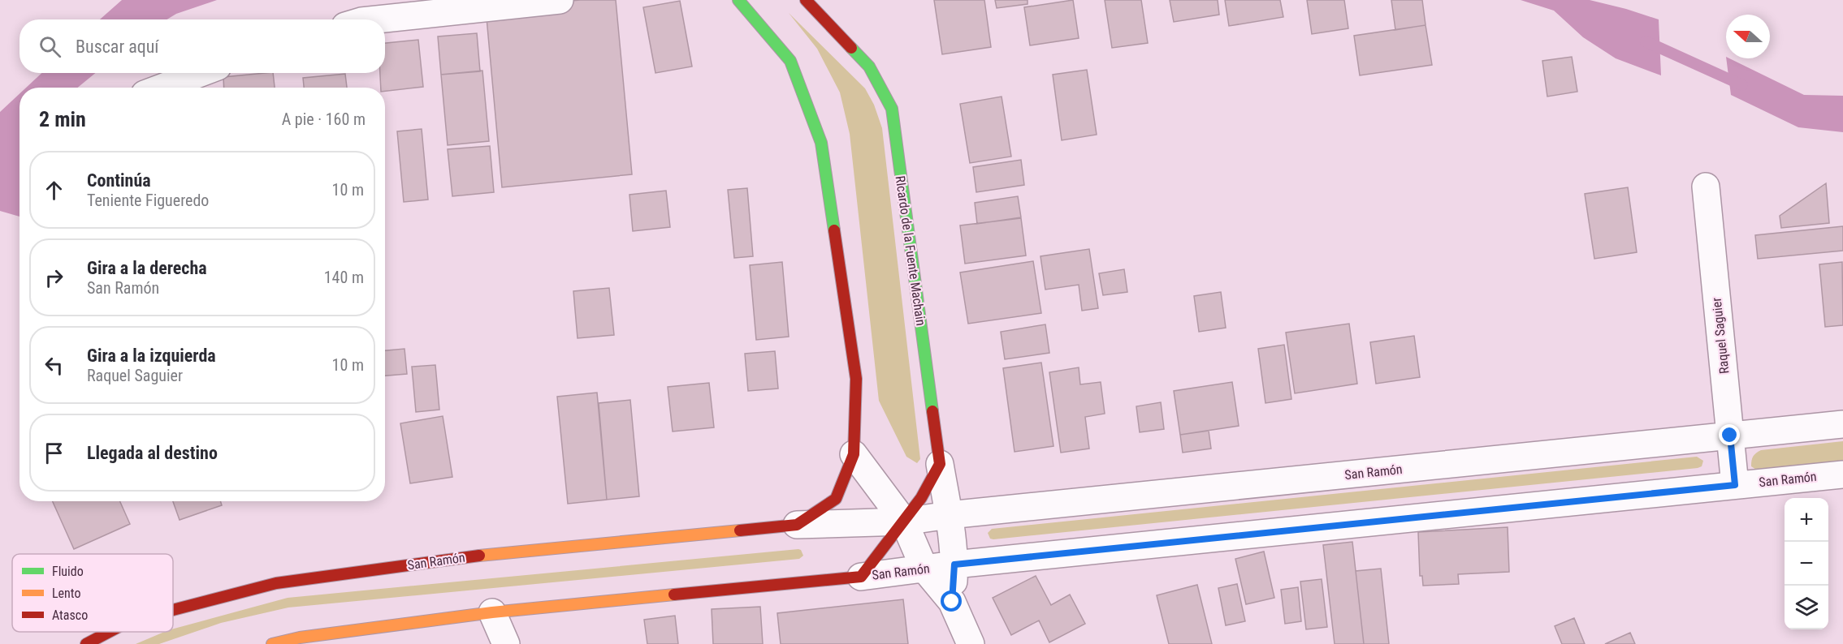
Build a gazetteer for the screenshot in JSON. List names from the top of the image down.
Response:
{
  "streets": {
    "street": ["RIcardo de la Fuente Machain", "Raquel Saguier", "San Ramón"]
  },
  "crossings": [
    ["Raquel Saguier", "San Ramón"]
  ],
  "legend": ["Fluido", "Lento", "Atasco"],
  "north": "left",
  "page": {
    "search": "Buscar aquí",
    "heading": ["2 min", "A pie · 160 m"],
    "list": [
      ["Continúa", "Teniente Figueredo", "10 m"],
      ["Gira a la derecha", "San Ramón", "140 m"],
      ["Gira a la izquierda", "Raquel Saguier", "10 m"],
      "Llegada al destino"
    ],
    "map_buttons": ["+", "−"]
  }
}
